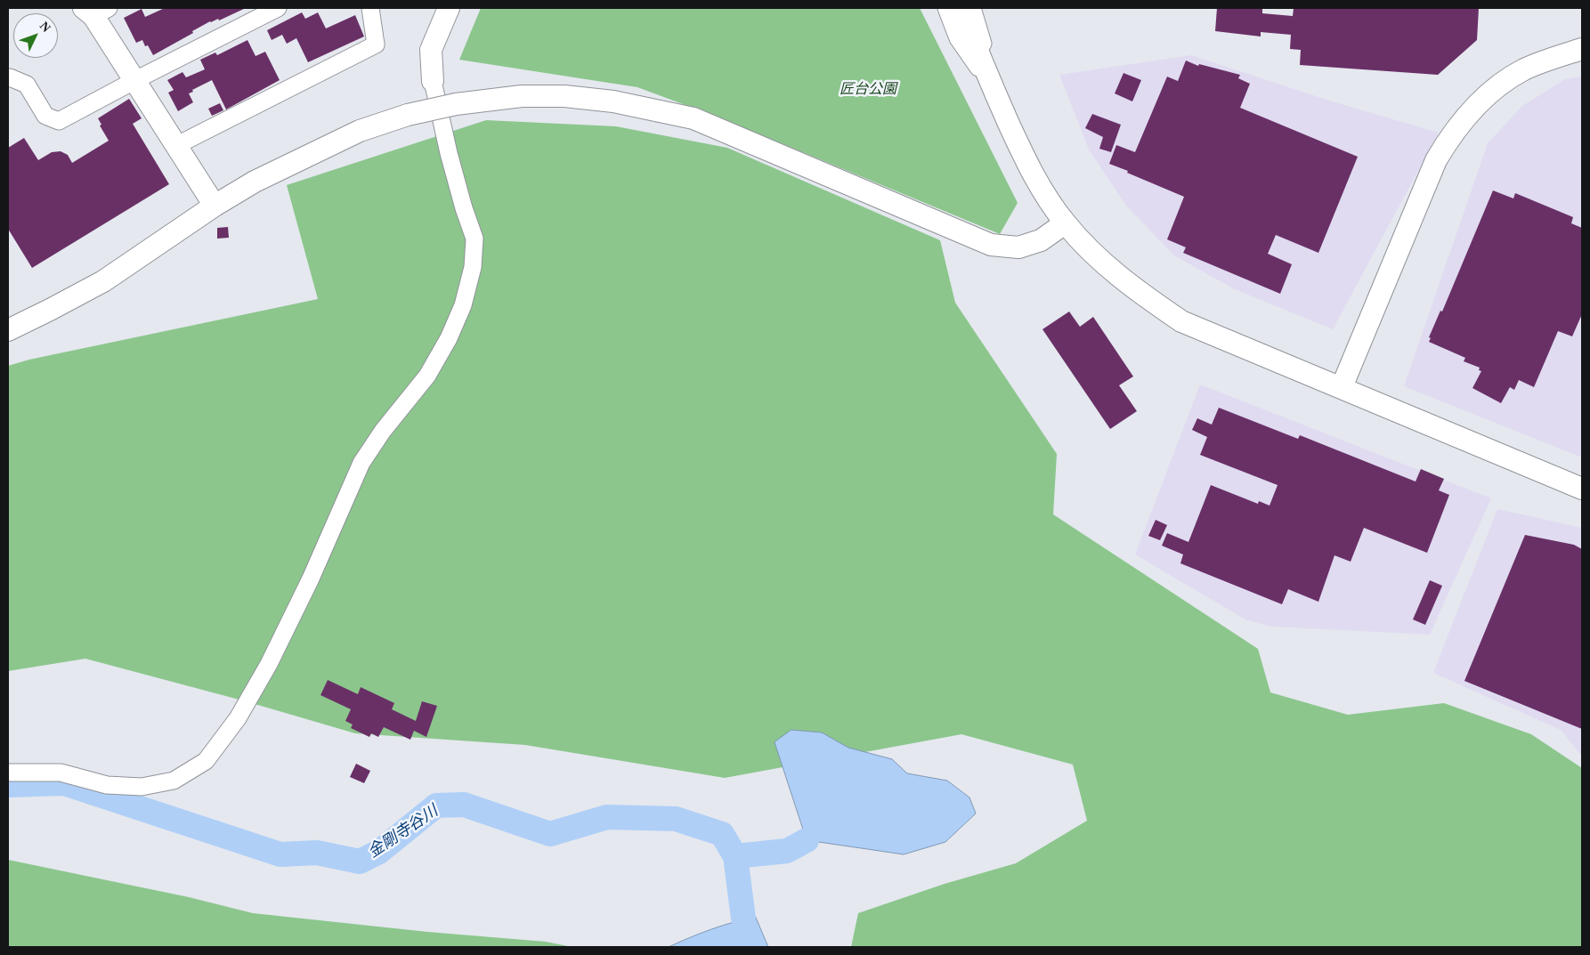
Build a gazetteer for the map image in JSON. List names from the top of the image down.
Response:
{
  "water": ["金剛寺谷川"],
  "parks": ["匠台公園"],
  "north": "top right"
}
